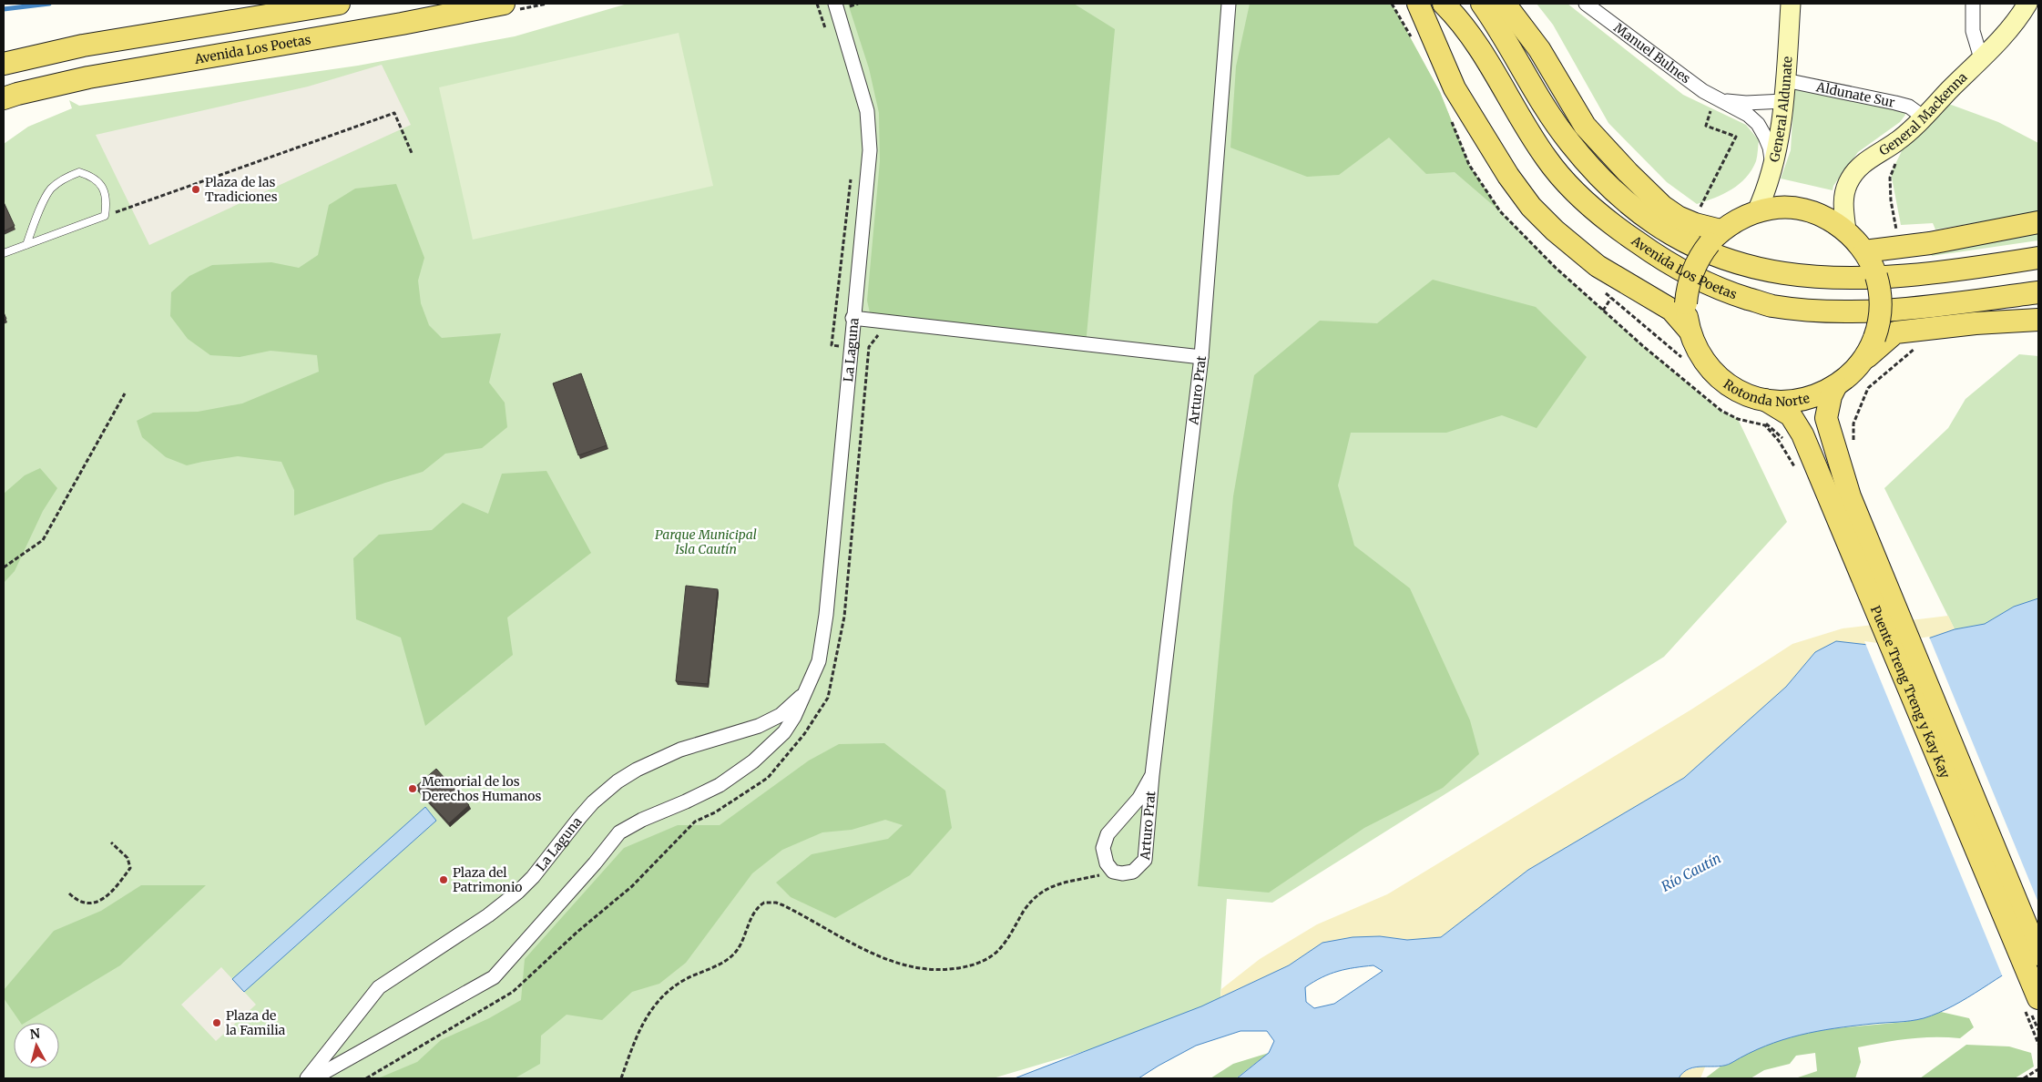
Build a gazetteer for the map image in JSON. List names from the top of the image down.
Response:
{
  "streets": {
    "main road": [
      "Avenida Los Poetas",
      "General Aldunate",
      "General Mackenna",
      "Rotonda Norte",
      "Puente Treng Treng y Kay Kay"
    ],
    "street": [
      "Manuel Bulnes",
      "Aldunate Sur",
      "La Laguna",
      "Arturo Prat"
    ]
  },
  "crossings": [
    ["Manuel Bulnes", "General Aldunate"],
    ["Aldunate Sur", "General Aldunate"],
    ["Aldunate Sur", "General Mackenna"],
    ["Rotonda Norte", "Puente Treng Treng y Kay Kay"]
  ],
  "water": ["Río Cautín"],
  "parks": ["Parque Municipal Isla Cautín"],
  "places": [
    "Plaza de las Tradiciones",
    "Memorial de los Derechos Humanos",
    "Plaza del Patrimonio",
    "Plaza de la Familia"
  ],
  "north": "top"
}
